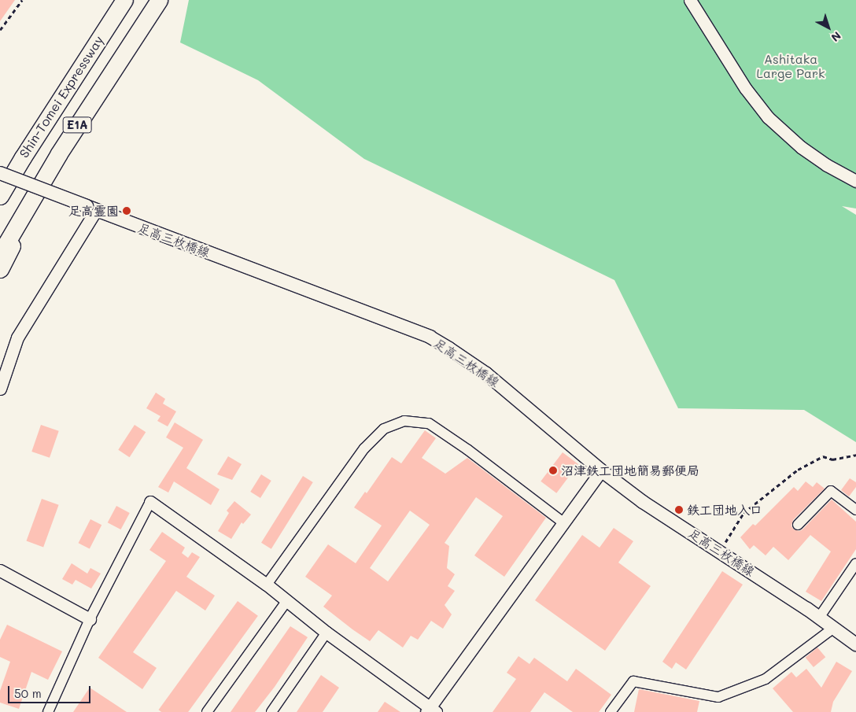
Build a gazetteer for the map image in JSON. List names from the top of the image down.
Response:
{
  "streets": {
    "highway": ["Shin-Tomei Expressway", "E1A"],
    "main road": ["足高三枚橋線"]
  },
  "parks": ["Ashitaka Large Park"],
  "places": ["足高霊園", "沼津鉄工団地簡易郵便局", "鉄工団地入口"],
  "scale_bar": "50 m",
  "north": "bottom right"
}
